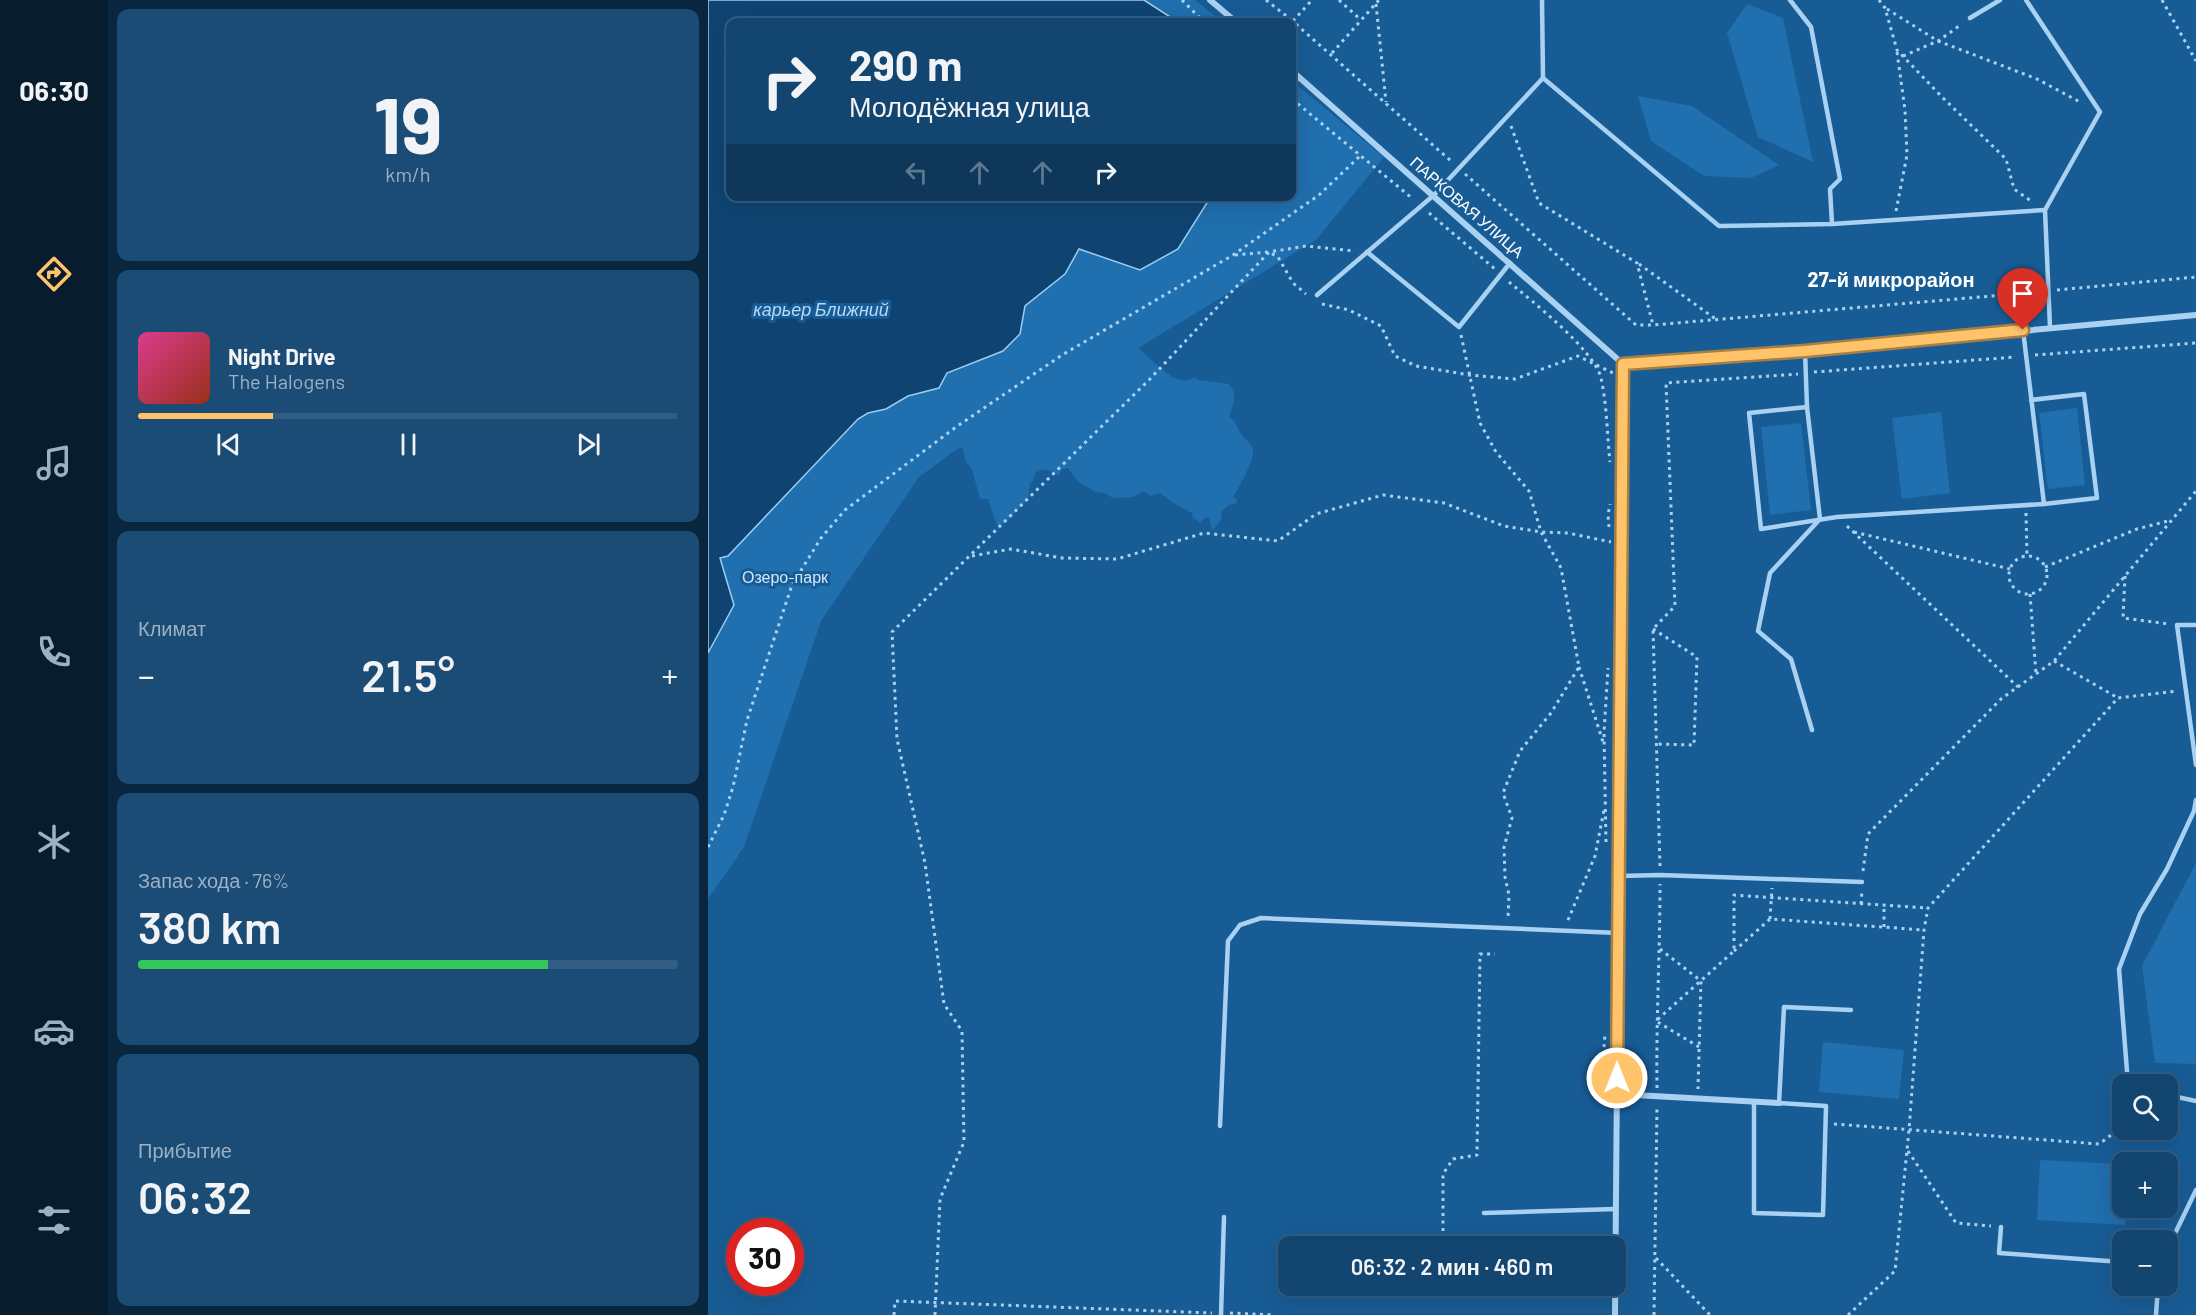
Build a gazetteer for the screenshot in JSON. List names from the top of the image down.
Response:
{
  "streets": {
    "street": ["ПАРКОВАЯ УЛИЦА"]
  },
  "districts": ["27-й микрорайон"],
  "water": ["карьер Ближний"],
  "parks": ["Озеро-парк"],
  "page": {
    "tabs": "06:30",
    "tile": [
      ["19", "km/h"],
      "Климат",
      ["Запас хода · 76%", "380 km"],
      ["Прибытие", "06:32"]
    ],
    "turn": ["290 m", "Молодёжная улица"],
    "song": ["Night Drive", "The Halogens"],
    "heat": ["−", "21.5°", "+"],
    "map_buttons": ["+", "−"],
    "limit": "30",
    "trip": "06:32 · 2 мин · 460 m"
  }
}
